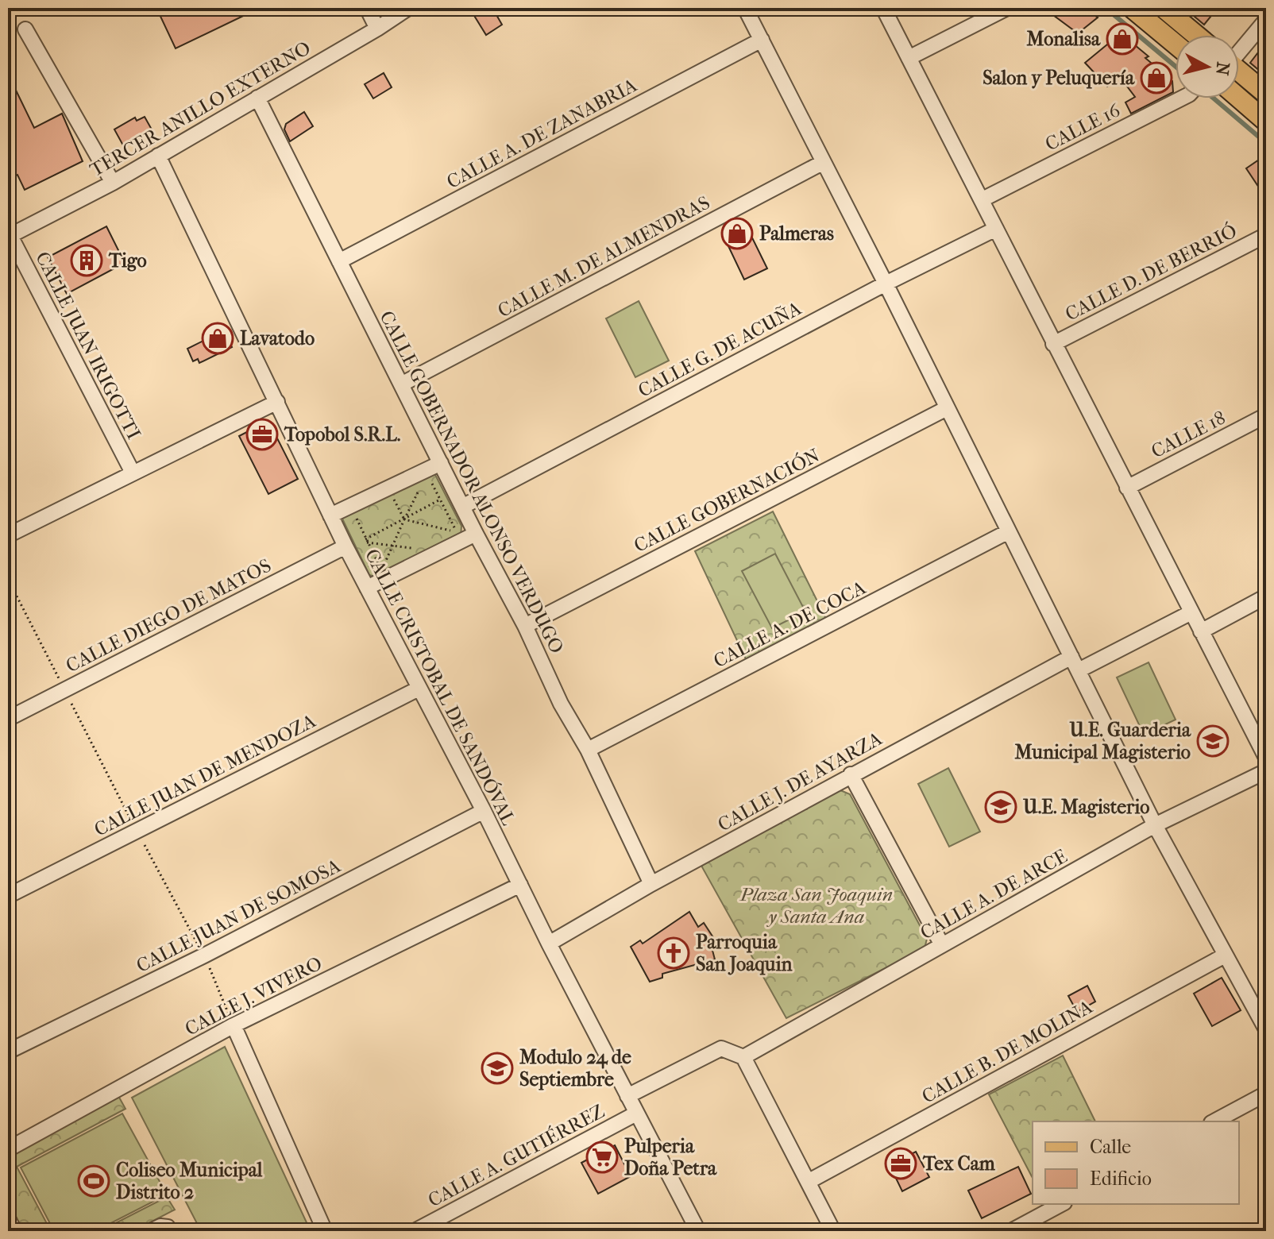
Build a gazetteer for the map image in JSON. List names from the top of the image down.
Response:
{
  "streets": {
    "street": [
      "TERCER ANILLO EXTERNO",
      "CALLE 16",
      "CALLE A. DE ZANABRIA",
      "CALLE M. DE ALMENDRAS",
      "CALLE D. DE BERRIÓ",
      "CALLE JUAN IRIGOTTI",
      "CALLE G. DE ACUÑA",
      "CALLE 18",
      "CALLE GOBERNADOR ALONSO VERDUGO",
      "CALLE GOBERNACIÓN",
      "CALLE DIEGO DE MATOS",
      "CALLE A. DE COCA",
      "CALLE CRISTOBAL DE SANDÓVAL",
      "CALLE JUAN DE MENDOZA",
      "CALLE J. DE AYARZA",
      "CALLE A. DE ARCE",
      "CALLE JUAN DE SOMOSA",
      "CALLE J. VIVERO",
      "CALLE B. DE MOLINA",
      "CALLE A. GUTIÉRREZ"
    ]
  },
  "crossings": [
    ["TERCER ANILLO EXTERNO", "CALLE JUAN IRIGOTTI"],
    ["TERCER ANILLO EXTERNO", "CALLE GOBERNADOR ALONSO VERDUGO"],
    ["TERCER ANILLO EXTERNO", "CALLE CRISTOBAL DE SANDÓVAL"],
    ["CALLE A. DE ZANABRIA", "CALLE GOBERNADOR ALONSO VERDUGO"],
    ["CALLE M. DE ALMENDRAS", "CALLE GOBERNADOR ALONSO VERDUGO"],
    ["CALLE G. DE ACUÑA", "CALLE GOBERNADOR ALONSO VERDUGO"],
    ["CALLE GOBERNADOR ALONSO VERDUGO", "CALLE GOBERNACIÓN"],
    ["CALLE GOBERNADOR ALONSO VERDUGO", "CALLE A. DE COCA"],
    ["CALLE GOBERNADOR ALONSO VERDUGO", "CALLE J. DE AYARZA"],
    ["CALLE DIEGO DE MATOS", "CALLE CRISTOBAL DE SANDÓVAL"],
    ["CALLE CRISTOBAL DE SANDÓVAL", "CALLE JUAN DE MENDOZA"],
    ["CALLE CRISTOBAL DE SANDÓVAL", "CALLE J. DE AYARZA"],
    ["CALLE CRISTOBAL DE SANDÓVAL", "CALLE JUAN DE SOMOSA"],
    ["CALLE CRISTOBAL DE SANDÓVAL", "CALLE J. VIVERO"],
    ["CALLE CRISTOBAL DE SANDÓVAL", "CALLE A. GUTIÉRREZ"],
    ["CALLE A. DE ARCE", "CALLE A. GUTIÉRREZ"]
  ],
  "parks": ["Plaza San Joaquin y Santa Ana"],
  "places": {
    "shop": [
      "Monalisa",
      "Salon y Peluquería",
      "Palmeras",
      "Lavatodo"
    ],
    "building": ["Tigo"],
    "office": ["Topobol S.R.L.", "Tex Cam"],
    "school or university": ["U.E. Guarderia Municipal Magisterio", "U.E. Magisterio", "Modulo 24 de Septiembre"],
    "church": ["Parroquia San Joaquin"],
    "supermarket": ["Pulperia Doña Petra"],
    "sports": ["Coliseo Municipal Distrito 2"]
  },
  "legend": ["Calle", "Edificio"],
  "north": "right"
}
